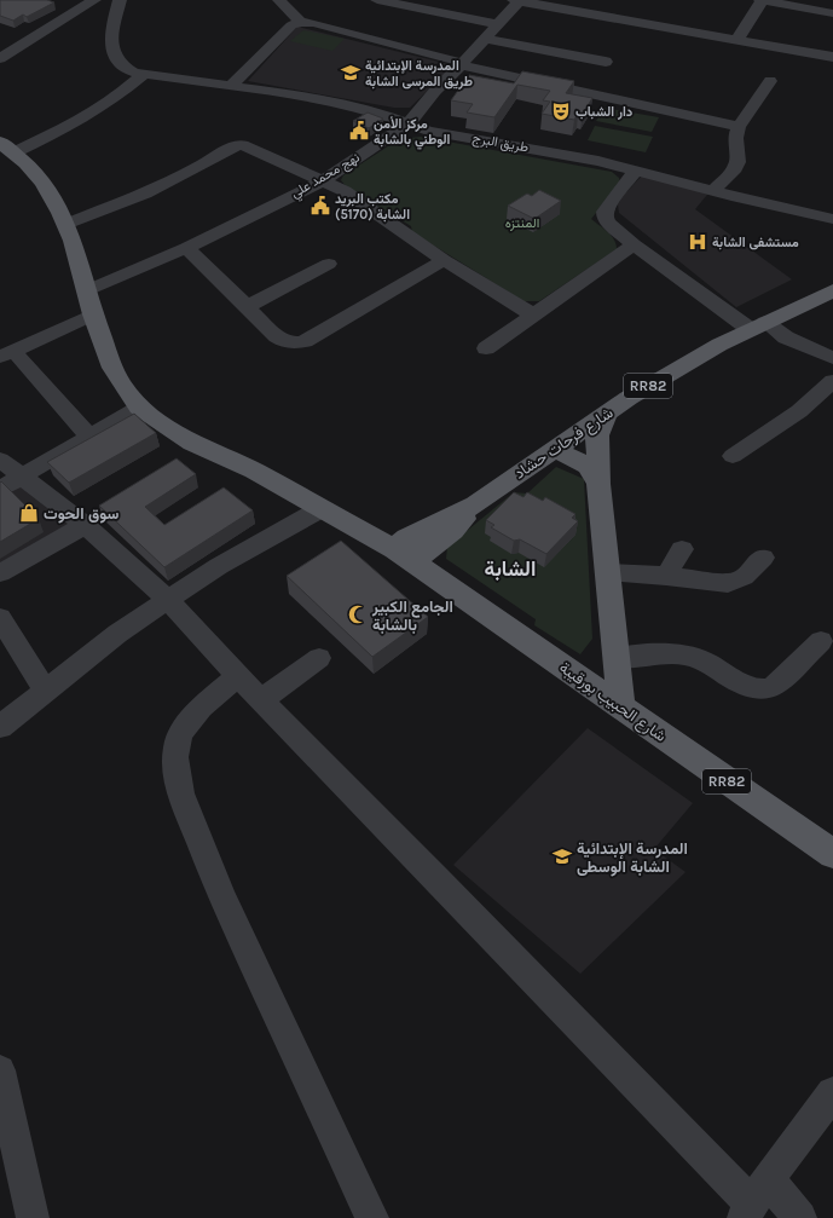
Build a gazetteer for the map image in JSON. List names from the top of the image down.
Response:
{
  "streets": {
    "main road": ["RR82", "شارع فرحات حشاد", "شارع الحبيب بورقيبة"],
    "street": ["طريق البرج", "نهج محمد علي"]
  },
  "crossings": [
    ["طريق البرج", "نهج محمد علي"],
    ["شارع فرحات حشاد", "شارع الحبيب بورقيبة"]
  ],
  "districts": ["الشابة"],
  "parks": ["المنتزه"],
  "places": {
    "school or university": ["المدرسة الإبتدائية طريق المرسى الشابة", "المدرسة الإبتدائية الشابة الوسطى"],
    "theatre": ["دار الشباب"],
    "public building": ["مركز الأمن الوطني بالشابة", "مكتب البريد الشابة (5170)"],
    "hospital": ["مستشفى الشابة"],
    "shop": ["سوق الحوت"],
    "mosque": ["الجامع الكبير بالشابة"]
  }
}
